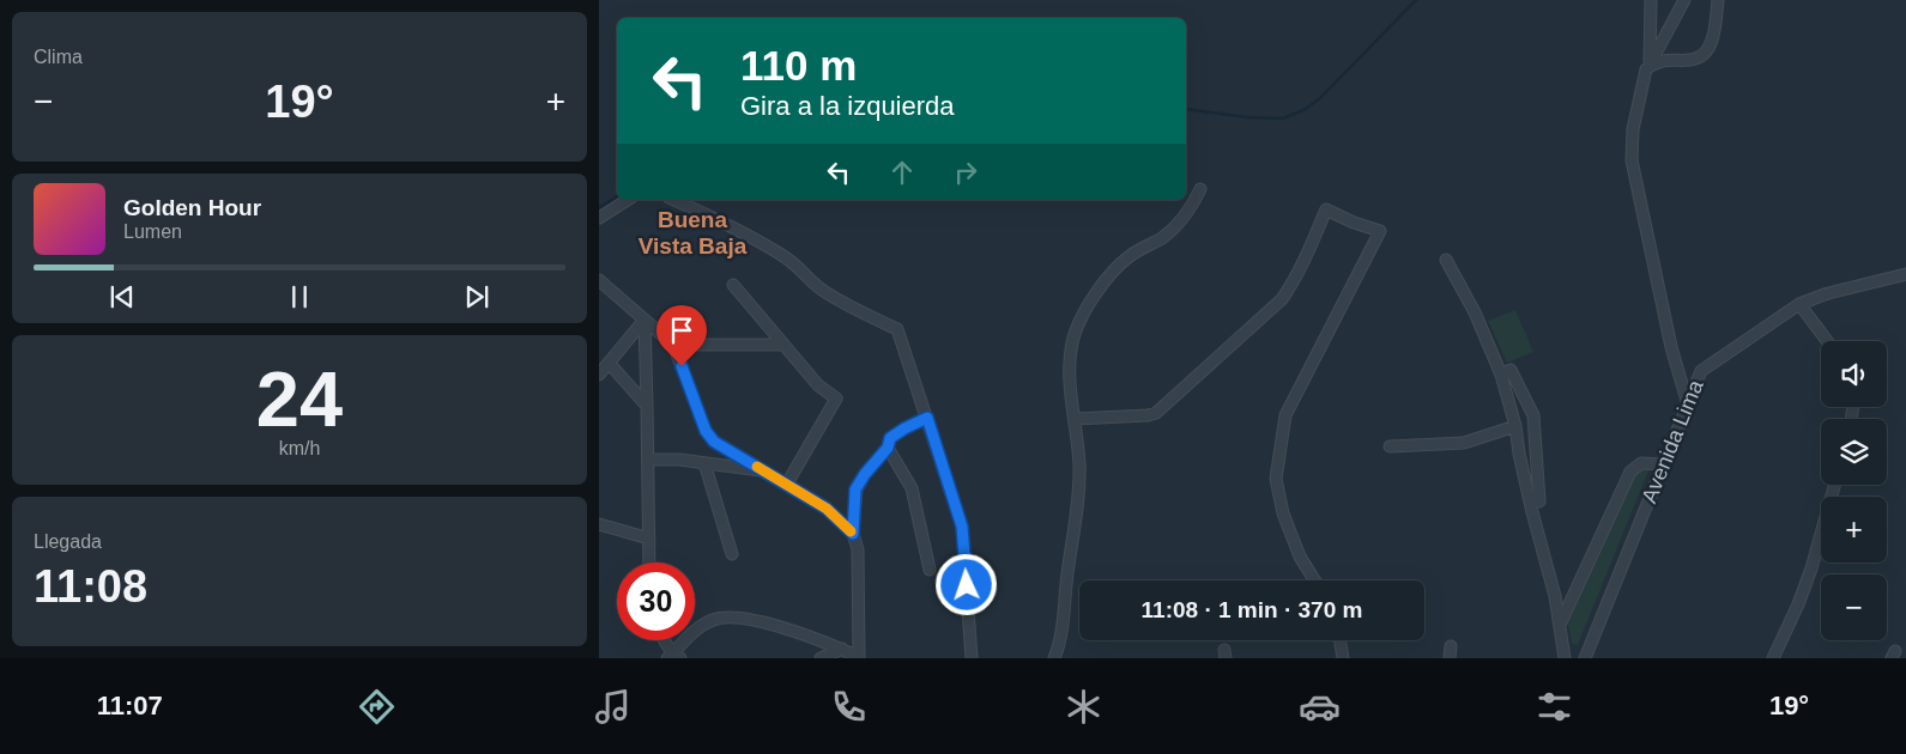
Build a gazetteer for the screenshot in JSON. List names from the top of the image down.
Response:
{
  "streets": {
    "street": ["Avenida Lima"]
  },
  "districts": ["Buena Vista Baja"],
  "page": {
    "tile": [
      "Clima",
      ["24", "km/h"],
      ["Llegada", "11:08"]
    ],
    "turn": ["110 m", "Gira a la izquierda"],
    "heat": ["−", "19°", "+"],
    "song": ["Golden Hour", "Lumen"],
    "map_buttons": ["+", "−"],
    "limit": "30",
    "trip": "11:08 · 1 min · 370 m",
    "tabs": ["11:07", "19°"]
  }
}
